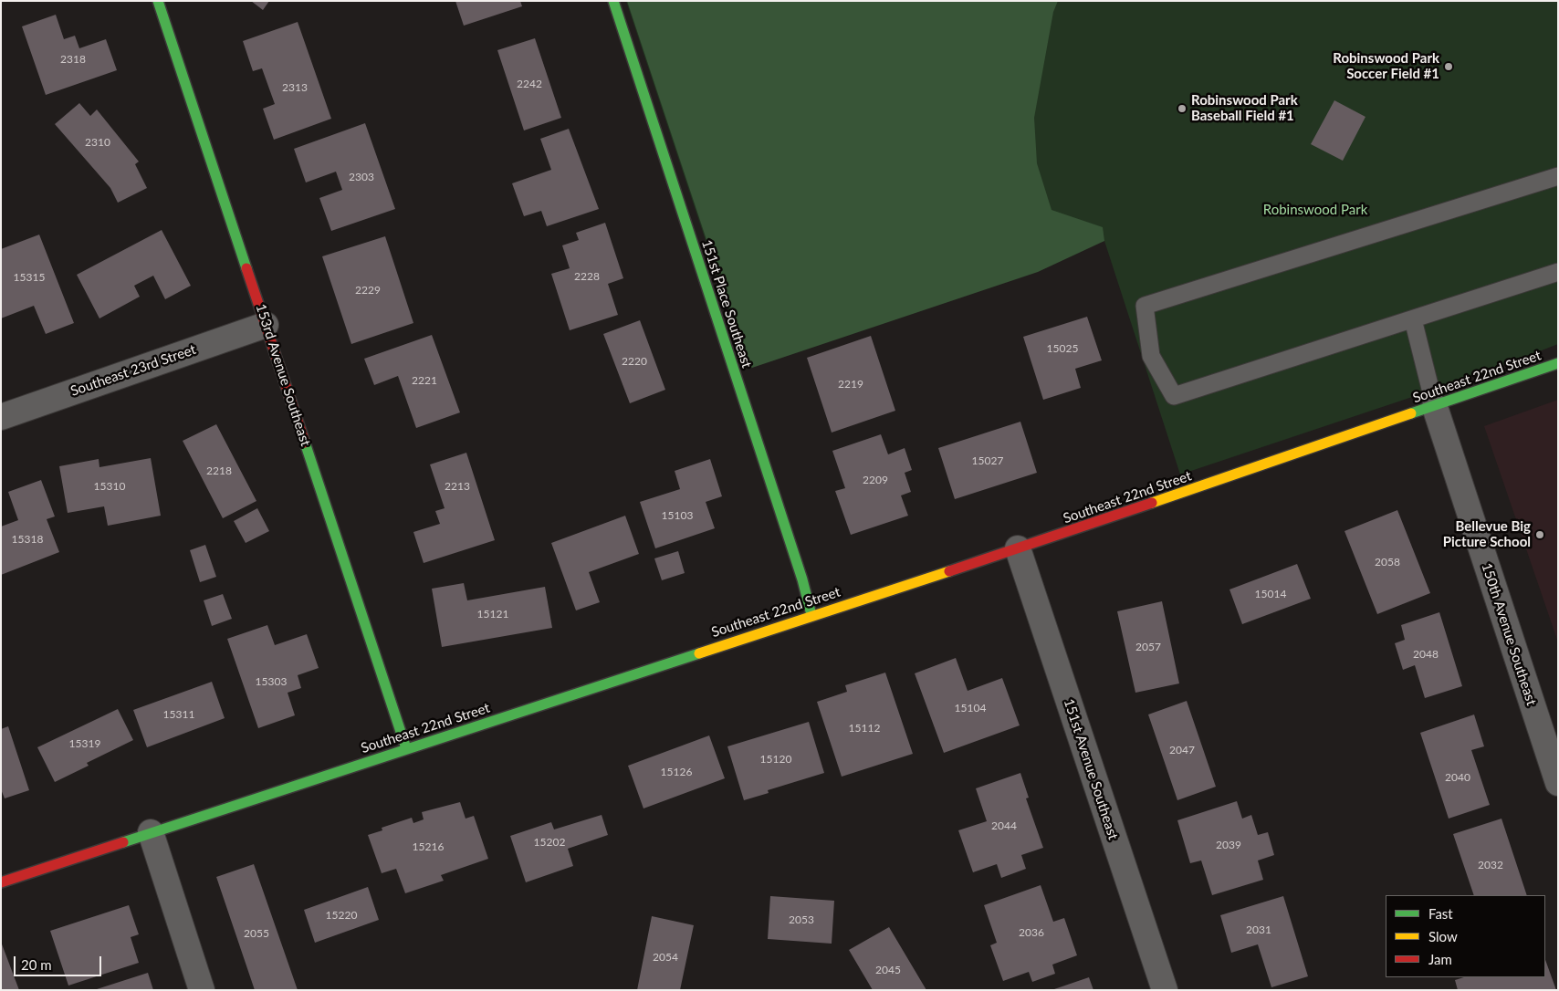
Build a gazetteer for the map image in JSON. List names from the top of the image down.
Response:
{
  "streets": {
    "street": [
      "151st Place Southeast",
      "Southeast 23rd Street",
      "153rd Avenue Southeast",
      "Southeast 22nd Street",
      "150th Avenue Southeast",
      "151st Avenue Southeast"
    ]
  },
  "crossings": [
    ["151st Place Southeast", "Southeast 22nd Street"],
    ["Southeast 23rd Street", "153rd Avenue Southeast"],
    ["153rd Avenue Southeast", "Southeast 22nd Street"],
    ["Southeast 22nd Street", "150th Avenue Southeast"],
    ["Southeast 22nd Street", "151st Avenue Southeast"]
  ],
  "parks": ["Robinswood Park"],
  "places": ["Robinswood Park Soccer Field #1", "Robinswood Park Baseball Field #1", "Bellevue Big Picture School"],
  "house_numbers": [
    "2318",
    "2242",
    "2313",
    "2310",
    "2303",
    "2228",
    "15315",
    "2229",
    "15025",
    "2220",
    "2221",
    "2219",
    "15027",
    "2218",
    "2209",
    "15310",
    "2213",
    "15103",
    "15318",
    "2058",
    "15014",
    "15121",
    "2057",
    "2048",
    "15303",
    "15104",
    "15311",
    "15112",
    "15319",
    "2047",
    "15120",
    "15126",
    "2040",
    "2044",
    "15202",
    "2039",
    "15216",
    "2032",
    "15220",
    "2053",
    "2031",
    "2036",
    "2055",
    "2054",
    "2045"
  ],
  "legend": ["Fast", "Slow", "Jam"],
  "scale_bar": "20 m"
}
